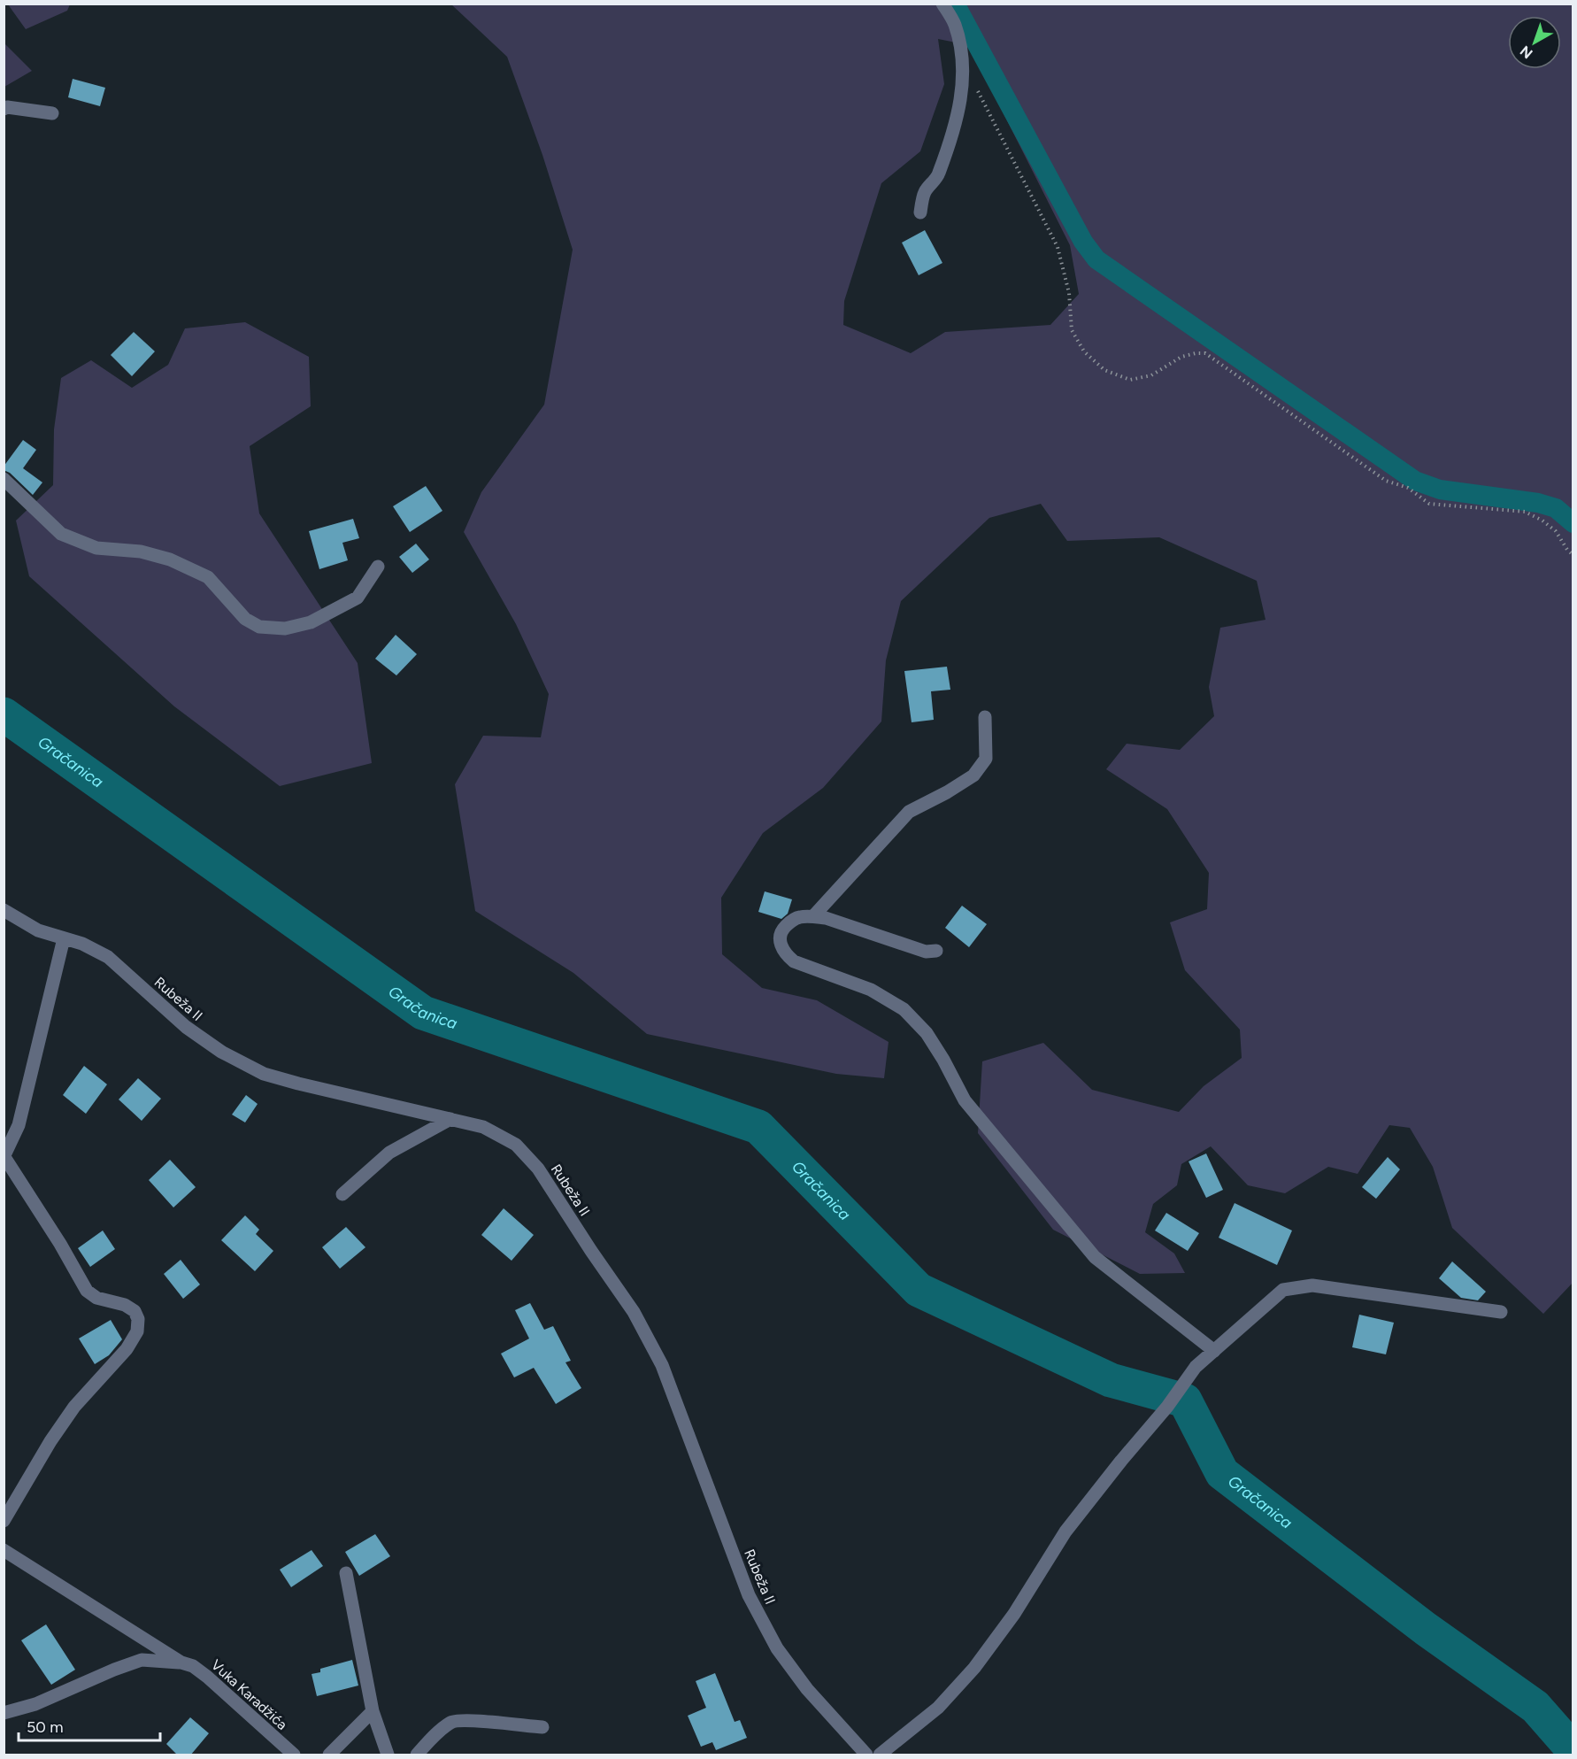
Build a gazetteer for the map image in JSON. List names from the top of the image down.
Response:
{
  "streets": {
    "street": ["Rubeža II", "Vuka Karadžića"]
  },
  "water": ["Gračanica"],
  "scale_bar": "50 m",
  "north": "bottom left"
}
